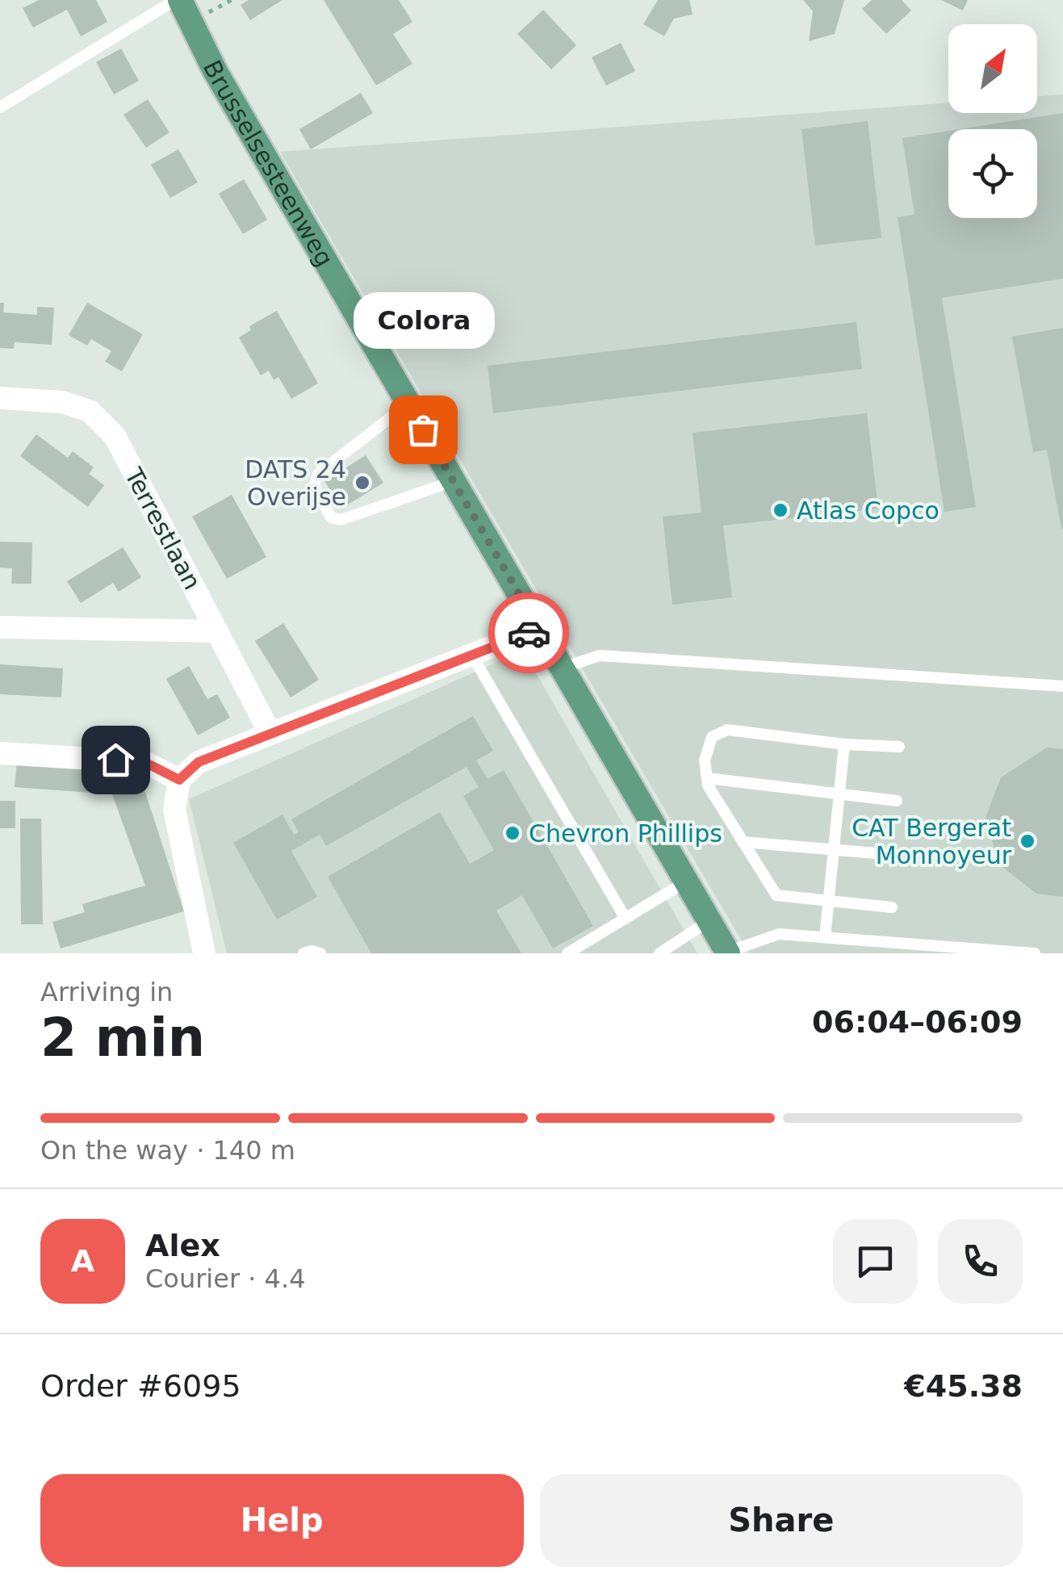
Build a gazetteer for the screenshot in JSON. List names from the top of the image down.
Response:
{
  "streets": {
    "main road": ["Brusselsesteenweg"],
    "street": ["Terrestlaan"]
  },
  "places": [
    "Colora",
    "DATS 24 Overijse",
    "Atlas Copco",
    "Chevron Phillips",
    "CAT Bergerat Monnoyeur"
  ],
  "north": "top right",
  "page": {
    "bubble": "Colora",
    "heading": ["2 min", "Arriving in", "06:04–06:09"],
    "panel": [
      "Alex",
      "Courier · 4.4",
      "Order #6095",
      "€45.38"
    ],
    "bar": "On the way · 140 m",
    "round": "A",
    "buttons": ["Help", "Share"]
  }
}
